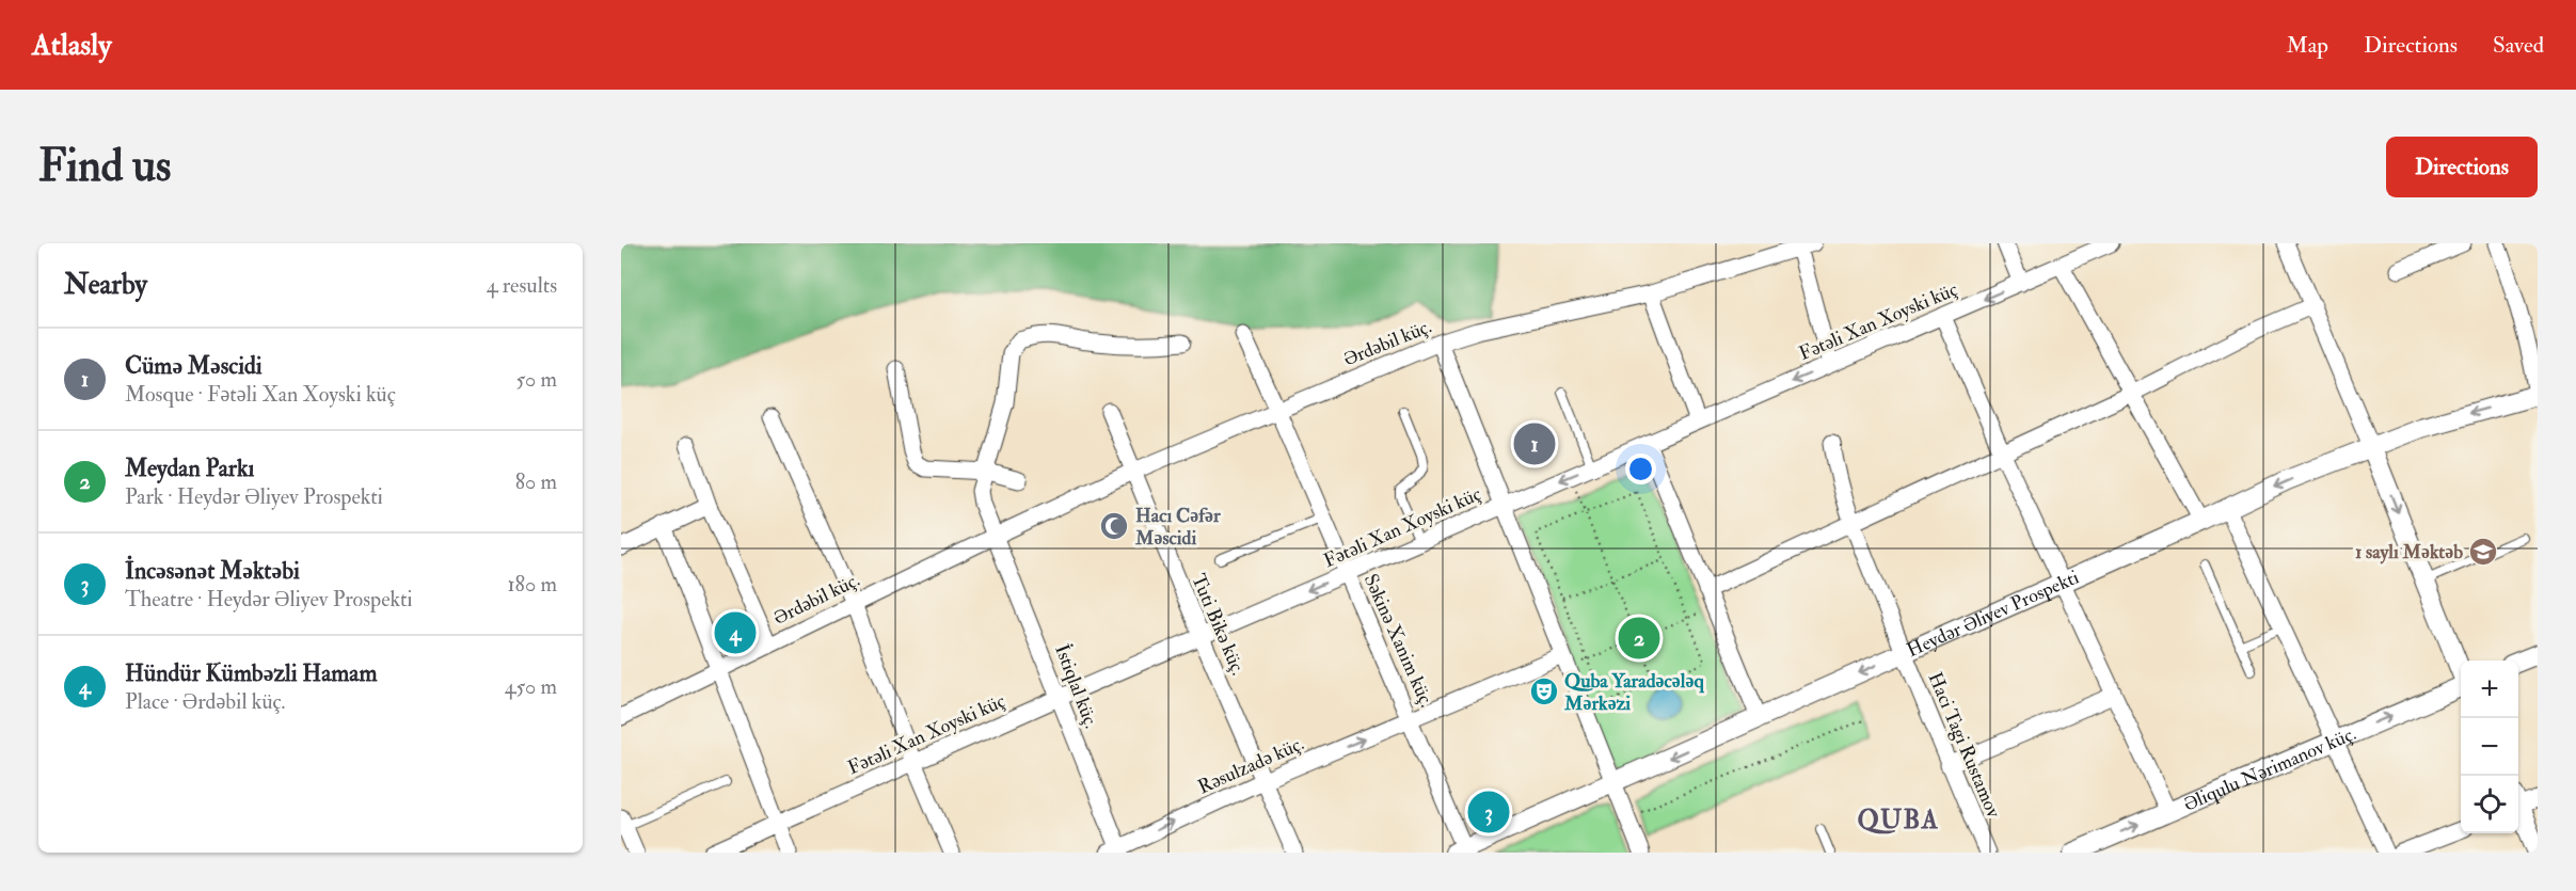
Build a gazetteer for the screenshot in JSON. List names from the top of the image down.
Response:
{
  "streets": {
    "street": [
      "Fətəli Xan Xoyski küç",
      "Ərdəbil küç.",
      "Heydər Əliyev Prospekti",
      "Tuti Bikə küç.",
      "Səkinə Xanim küç.",
      "İstiqlal küç.",
      "Haci Tagi Rustamov",
      "Rəsulzadə küç.",
      "Əliqulu Nərimanov küç."
    ]
  },
  "crossings": [
    ["Fətəli Xan Xoyski küç", "Tuti Bikə küç."],
    ["Fətəli Xan Xoyski küç", "Səkinə Xanim küç."],
    ["Fətəli Xan Xoyski küç", "İstiqlal küç."],
    ["Ərdəbil küç.", "Tuti Bikə küç."],
    ["Ərdəbil küç.", "Səkinə Xanim küç."],
    ["Ərdəbil küç.", "İstiqlal küç."],
    ["Heydər Əliyev Prospekti", "Səkinə Xanim küç."],
    ["Heydər Əliyev Prospekti", "Haci Tagi Rustamov"],
    ["Tuti Bikə küç.", "Rəsulzadə küç."],
    ["Səkinə Xanim küç.", "Rəsulzadə küç."],
    ["İstiqlal küç.", "Rəsulzadə küç."]
  ],
  "one_way": ["Rəsulzadə küç."],
  "districts": ["QUBA"],
  "places": {
    "mosque": ["Hacı Cəfər Məscidi"],
    "school or university": ["1 saylı Məktəb"],
    "theatre": ["Quba Yaradəcələq Mərkəzi"]
  },
  "page": {
    "header": "Atlasly",
    "nav": ["Map", "Directions", "Saved"],
    "buttons": "Directions",
    "title": "Find us",
    "heading": ["Nearby", "4 results"],
    "list": [
      {
        "mark": "1",
        "name": "Cümə Məscidi",
        "note": "Mosque · Fətəli Xan Xoyski küç",
        "value": "50 m"
      },
      {
        "mark": "2",
        "name": "Meydan Parkı",
        "note": "Park · Heydər Əliyev Prospekti",
        "value": "80 m"
      },
      {
        "mark": "3",
        "name": "İncəsənət Məktəbi",
        "note": "Theatre · Heydər Əliyev Prospekti",
        "value": "180 m"
      },
      {
        "mark": "4",
        "name": "Hündür Kümbəzli Hamam",
        "note": "Place · Ərdəbil küç.",
        "value": "450 m"
      }
    ],
    "pins": [
      "1",
      "4",
      "2",
      "3"
    ],
    "map_buttons": ["+", "−"]
  }
}
